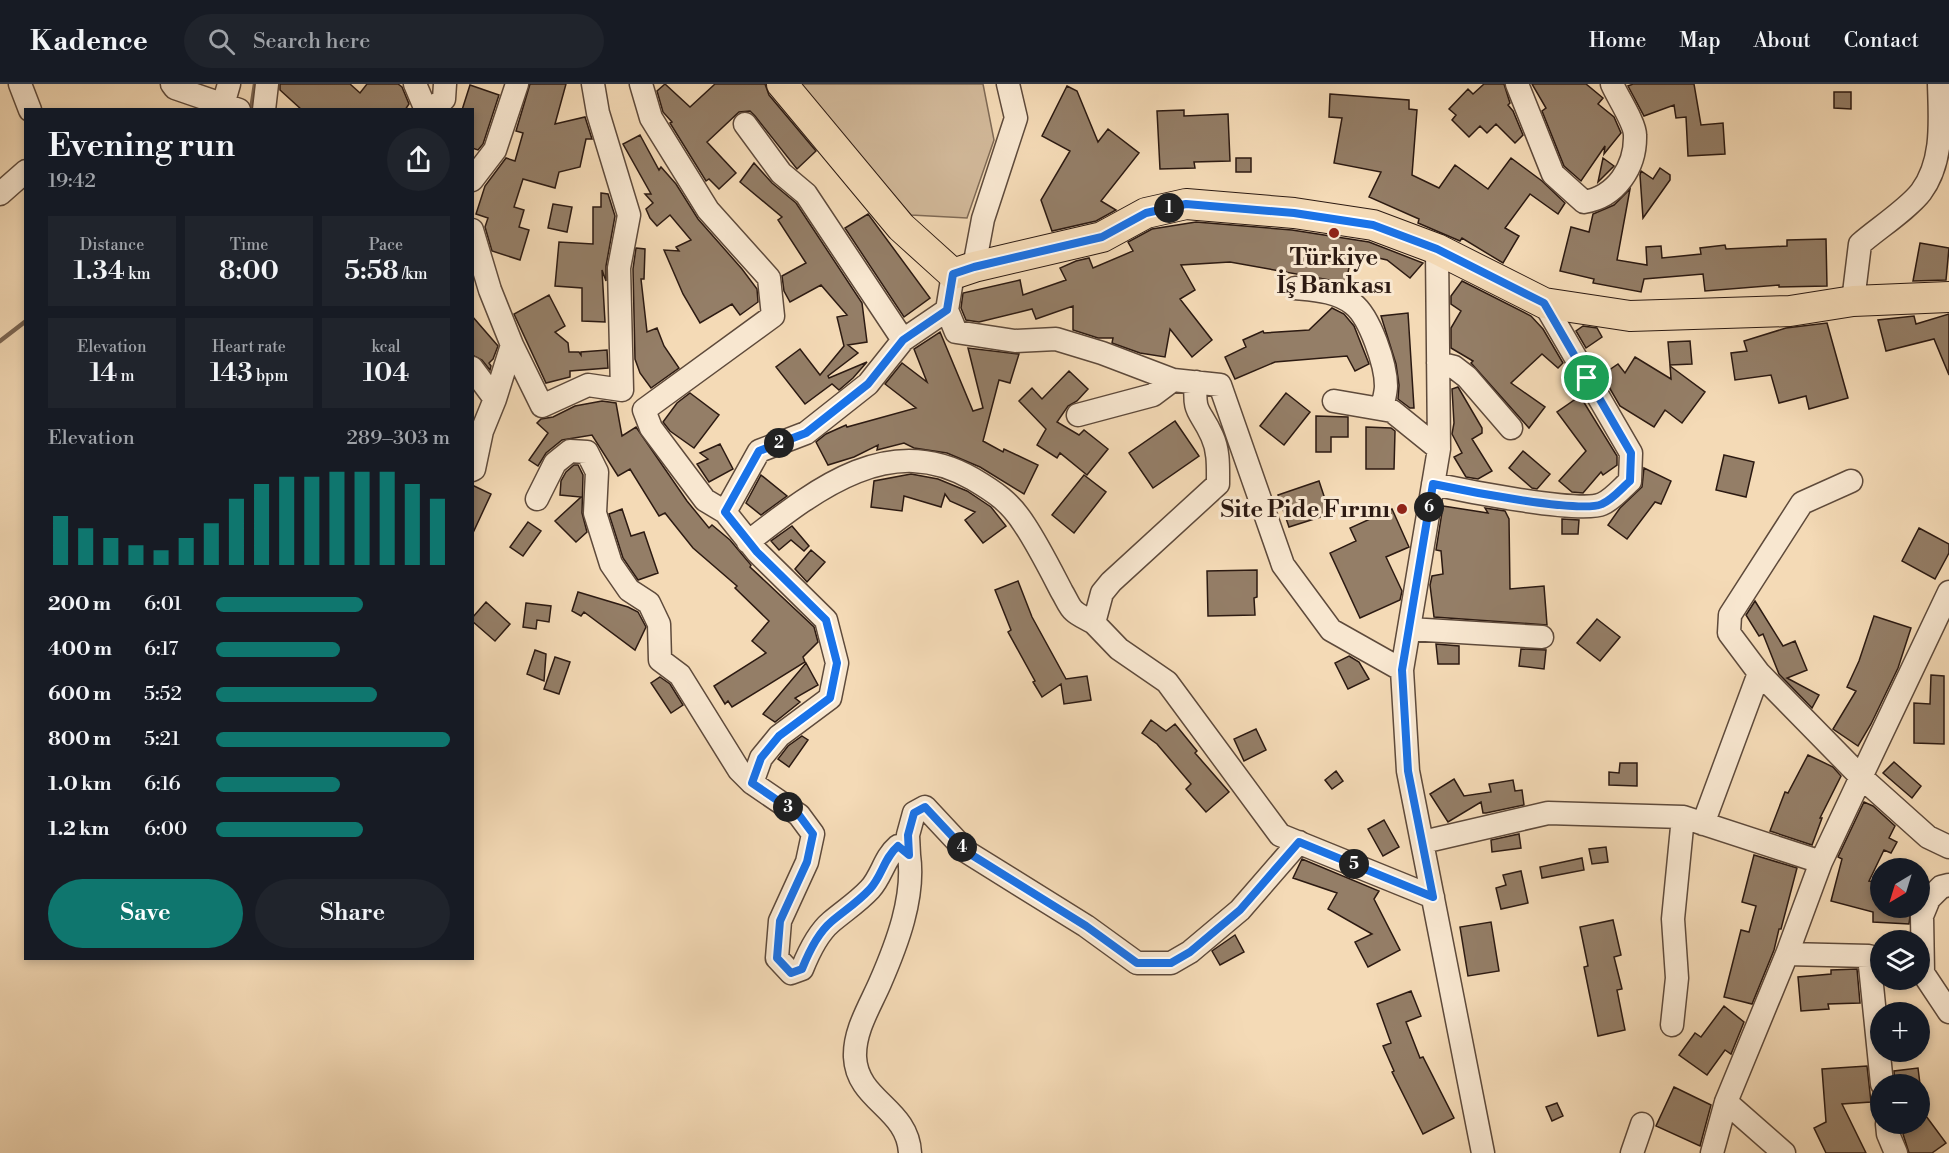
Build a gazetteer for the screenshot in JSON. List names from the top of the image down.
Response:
{
  "places": ["Türkiye İş Bankası", "Site Pide Fırını"],
  "north": "bottom left",
  "page": {
    "header": "Kadence",
    "search": "Search here",
    "nav": [
      "Home",
      "Map",
      "About",
      "Contact"
    ],
    "heading": ["Evening run", "19:42"],
    "pins": [
      "1",
      "2",
      "6",
      "3",
      "4",
      "5"
    ],
    "stats": [
      ["Distance", "1.34 km"],
      ["Time", "8:00"],
      ["Pace", "5:58 /km"],
      ["Elevation", "14 m"],
      ["Heart rate", "143 bpm"],
      ["kcal", "104"]
    ],
    "chart": ["Elevation", "289–303 m"],
    "list": [
      {
        "name": "200 m",
        "note": "6:01"
      },
      {
        "name": "400 m",
        "note": "6:17"
      },
      {
        "name": "600 m",
        "note": "5:52"
      },
      {
        "name": "800 m",
        "note": "5:21"
      },
      {
        "name": "1.0 km",
        "note": "6:16"
      },
      {
        "name": "1.2 km",
        "note": "6:00"
      }
    ],
    "map_buttons": ["+", "−"],
    "buttons": ["Save", "Share"]
  }
}
